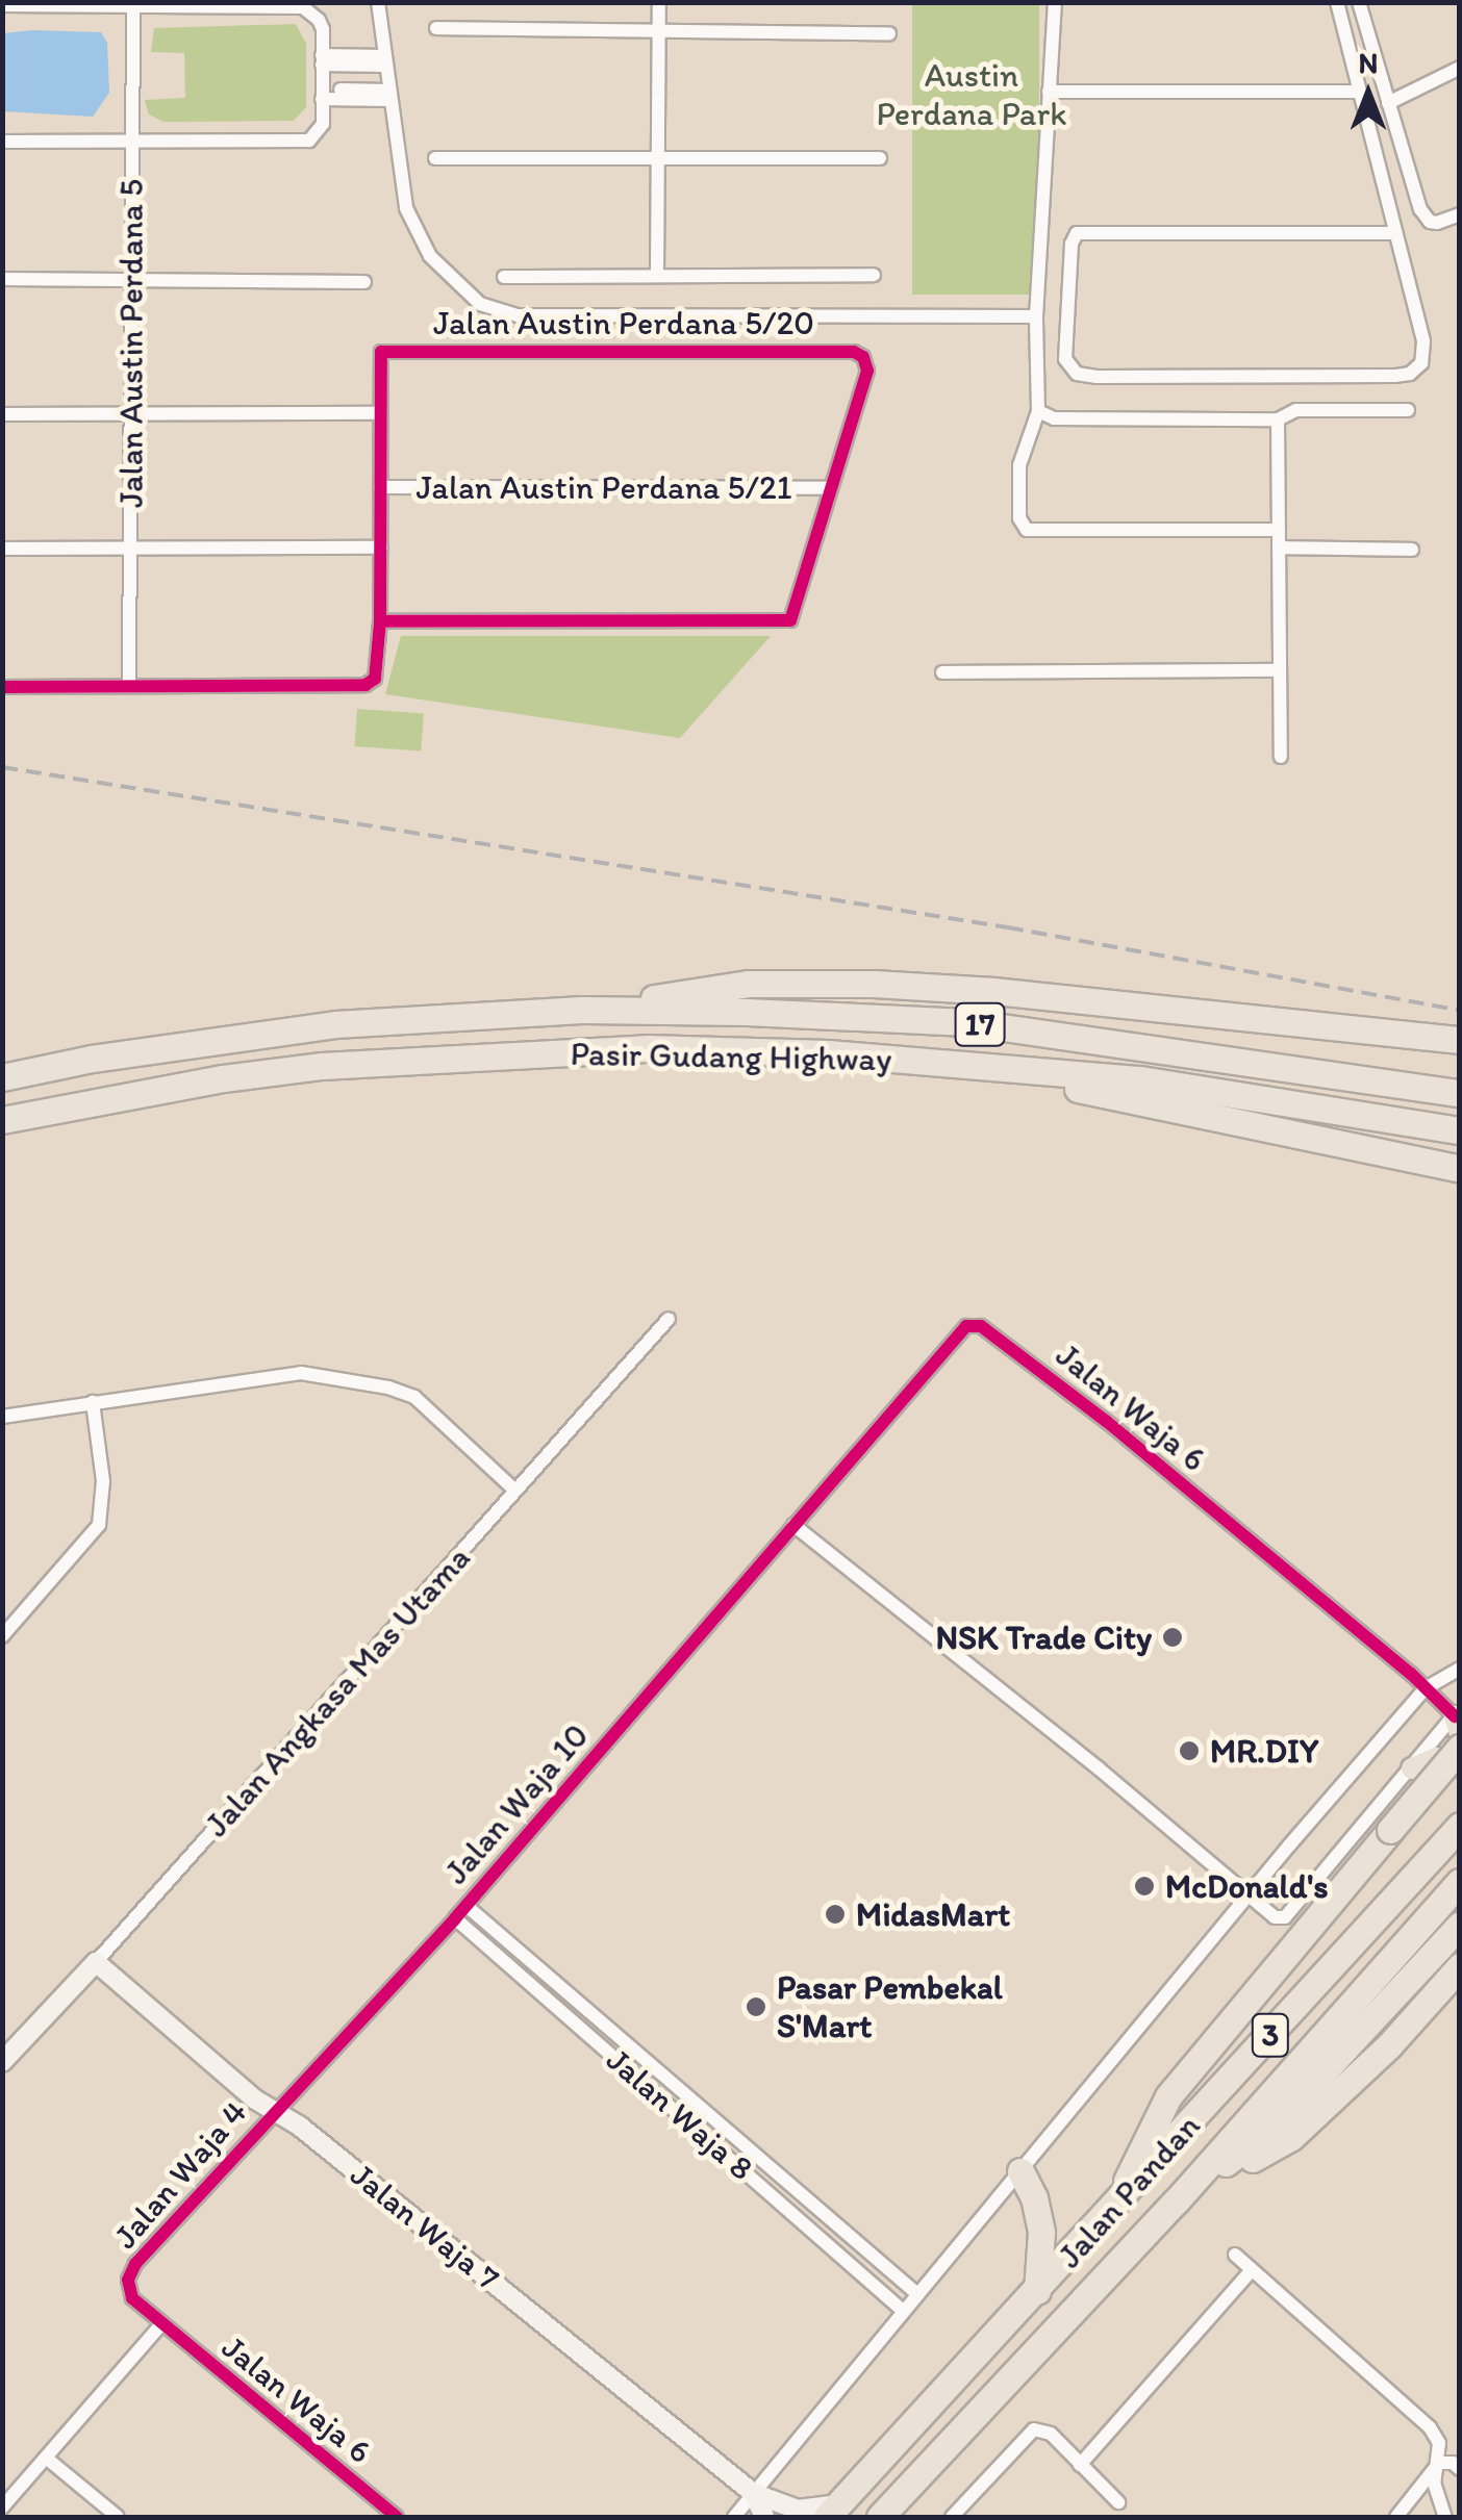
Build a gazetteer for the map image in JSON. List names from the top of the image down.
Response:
{
  "streets": {
    "highway": [
      "17",
      "Pasir Gudang Highway",
      "3",
      "Jalan Pandan"
    ],
    "street": [
      "Jalan Austin Perdana 5/20",
      "Jalan Austin Perdana 5",
      "Jalan Austin Perdana 5/21",
      "Jalan Waja 6",
      "Jalan Angkasa Mas Utama",
      "Jalan Waja 10",
      "Jalan Waja 8",
      "Jalan Waja 4",
      "Jalan Waja 7"
    ]
  },
  "crossings": [
    ["Jalan Austin Perdana 5/20", "Jalan Austin Perdana 5/21"],
    ["Jalan Waja 6", "Jalan Waja 10"],
    ["Jalan Waja 6", "Jalan Waja 4"],
    ["Jalan Angkasa Mas Utama", "Jalan Waja 7"],
    ["Jalan Waja 10", "Jalan Waja 8"],
    ["Jalan Waja 10", "Jalan Waja 4"],
    ["Jalan Waja 10", "Jalan Waja 7"],
    ["Jalan Waja 4", "Jalan Waja 7"],
    ["Jalan Pandan", "Jalan Waja 7"]
  ],
  "parks": ["Austin Perdana Park"],
  "places": [
    "NSK Trade City",
    "MR.DIY",
    "McDonald's",
    "MidasMart",
    "Pasar Pembekal S'Mart"
  ],
  "north": "top"
}
